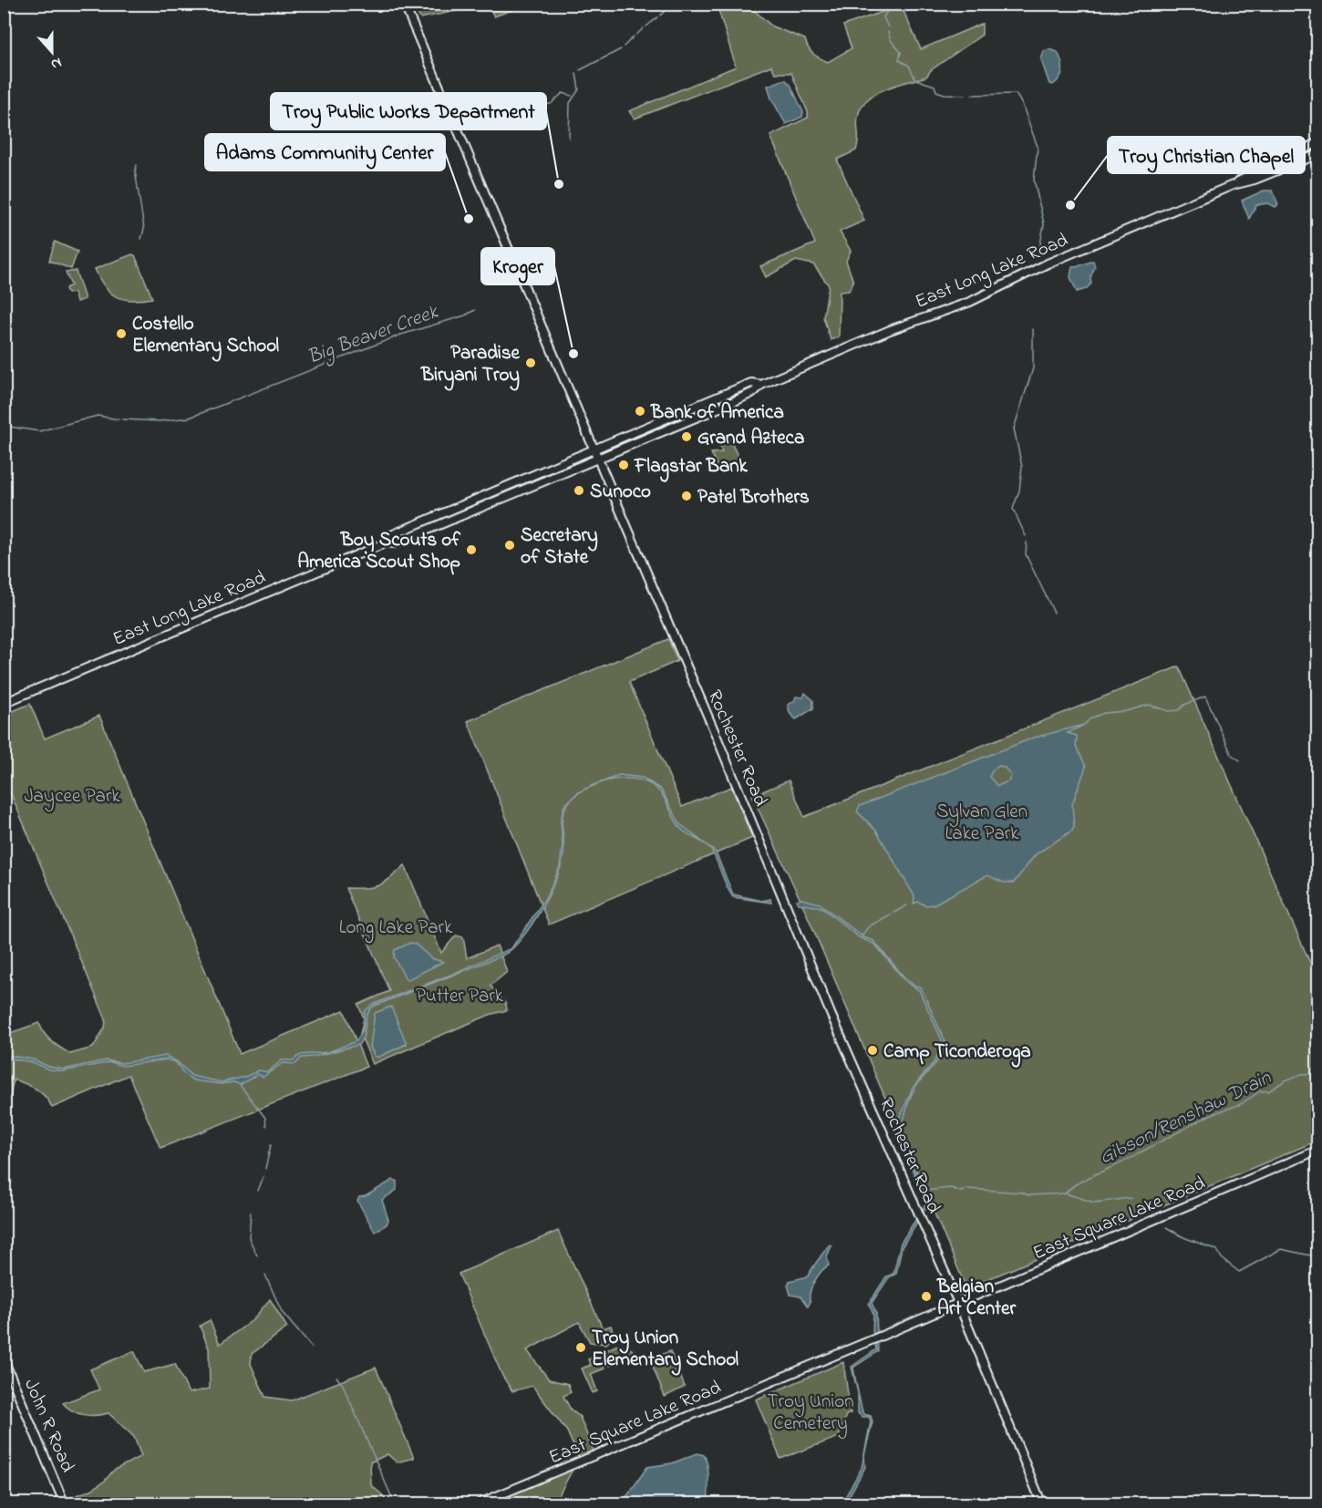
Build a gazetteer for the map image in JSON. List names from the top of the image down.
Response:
{
  "streets": {
    "main road": [
      "East Long Lake Road",
      "Rochester Road",
      "East Square Lake Road",
      "John R Road"
    ]
  },
  "crossings": [
    ["East Long Lake Road", "Rochester Road"],
    ["Rochester Road", "East Square Lake Road"]
  ],
  "water": ["Big Beaver Creek", "Gibson/Renshaw Drain"],
  "parks": [
    "Jaycee Park",
    "Sylvan Glen Lake Park",
    "Long Lake Park",
    "Putter Park",
    "Troy Union Cemetery"
  ],
  "places": [
    "Troy Public Works Department",
    "Troy Christian Chapel",
    "Adams Community Center",
    "Costello Elementary School",
    "Kroger",
    "Paradise Biryani Troy",
    "Bank of America",
    "Grand Azteca",
    "Flagstar Bank",
    "Sunoco",
    "Patel Brothers",
    "Secretary of State",
    "Boy Scouts of America Scout Shop",
    "Camp Ticonderoga",
    "Belgian Art Center",
    "Troy Union Elementary School"
  ],
  "north": "bottom"
}
